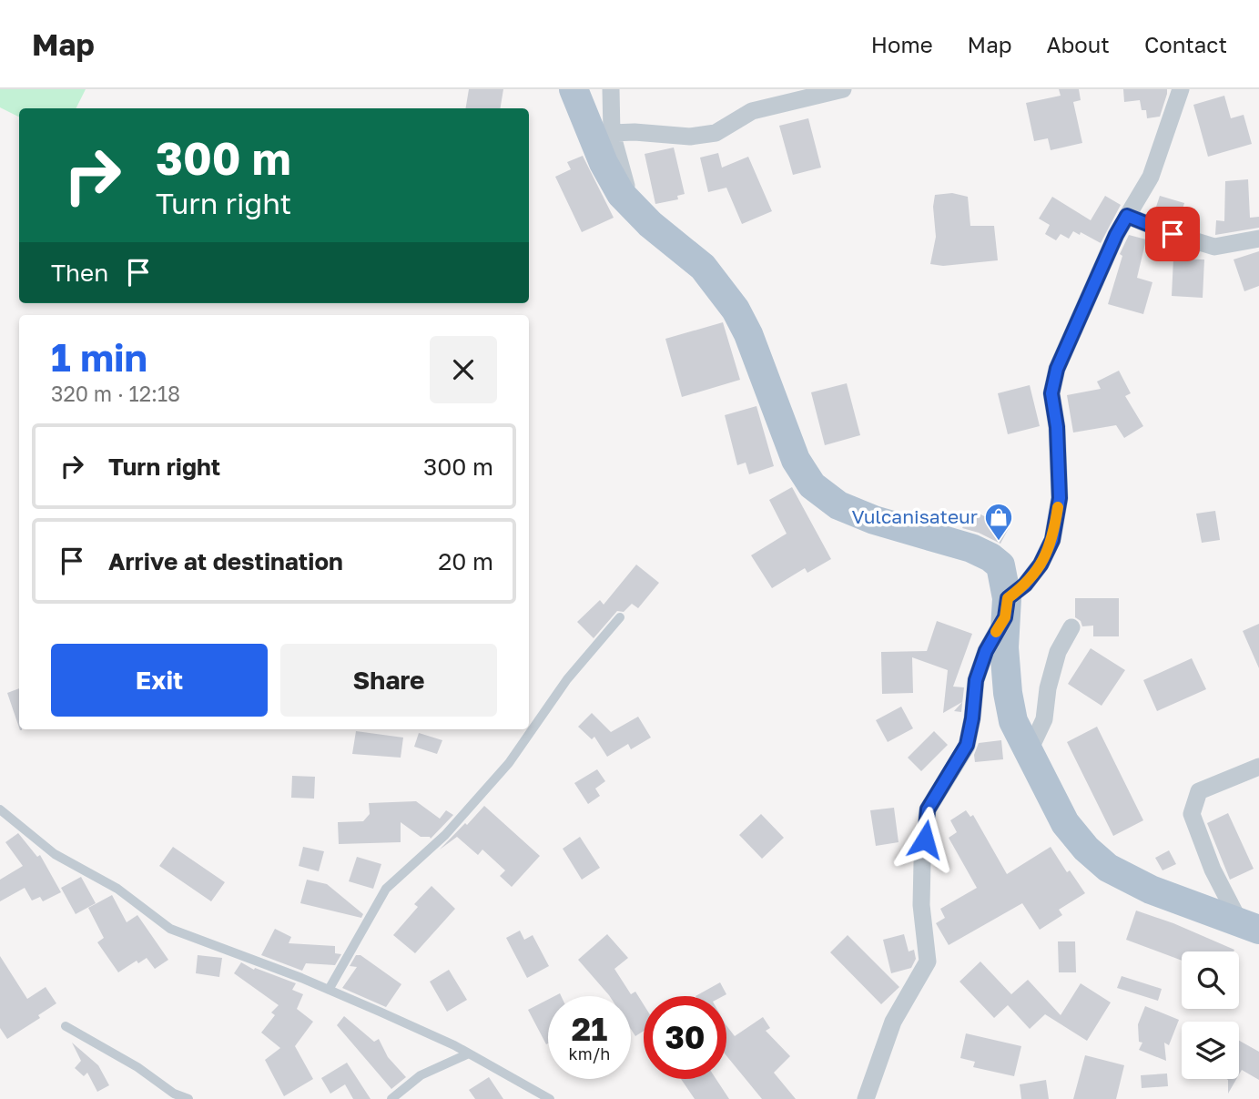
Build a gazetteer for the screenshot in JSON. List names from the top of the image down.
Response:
{
  "places": {
    "shop": ["Vulcanisateur"]
  },
  "page": {
    "header": "Map",
    "nav": [
      "Home",
      "Map",
      "About",
      "Contact"
    ],
    "turn": ["300 m", "Turn right"],
    "then": "Then",
    "heading": ["1 min", "320 m · 12:18"],
    "list": [
      {
        "name": "Turn right",
        "value": "300 m"
      },
      {
        "name": "Arrive at destination",
        "value": "20 m"
      }
    ],
    "buttons": ["Exit", "Share"],
    "speed": "21 km/h",
    "limit": "30"
  }
}
